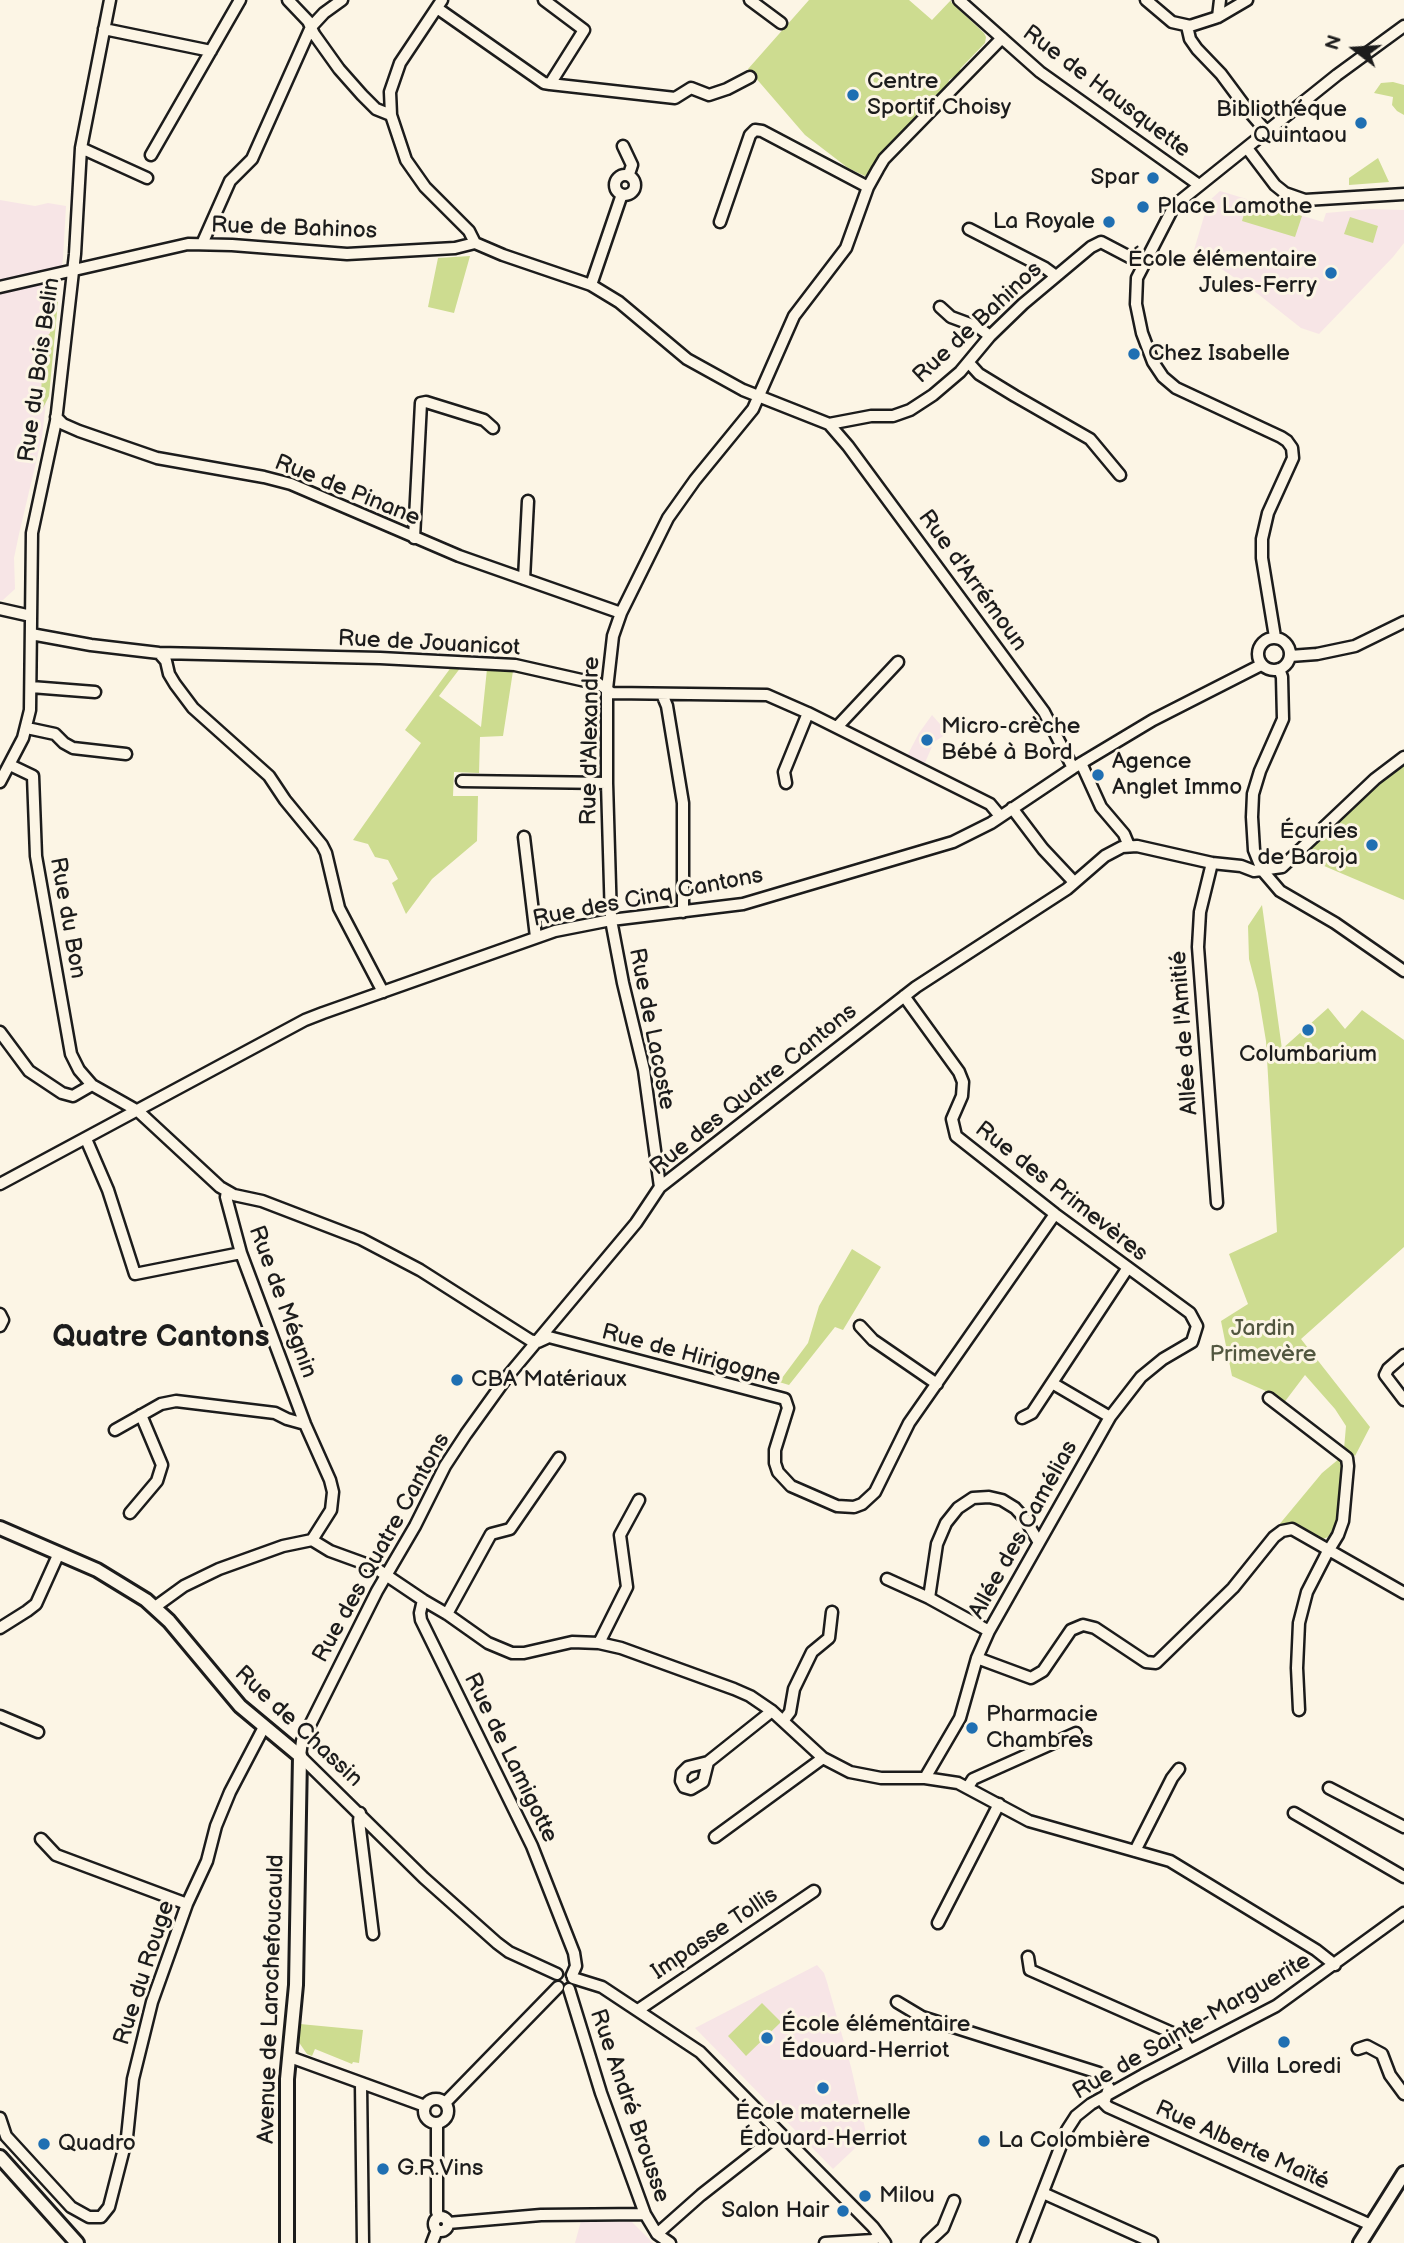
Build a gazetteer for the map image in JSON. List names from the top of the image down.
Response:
{
  "streets": {
    "main road": ["Rue de Chassin", "Avenue de Larochefoucauld"],
    "street": [
      "Rue de Hausquette",
      "Rue de Bahinos",
      "Rue du Bois Belin",
      "Rue de Pinane",
      "Rue d'Arrémoun",
      "Rue de Jouanicot",
      "Rue d'Alexandre",
      "Rue des Cinq Cantons",
      "Rue du Bon",
      "Rue de Lacoste",
      "Allée de l'Amitié",
      "Rue des Quatre Cantons",
      "Rue des Primevères",
      "Rue de Mégnin",
      "Rue de Hirigogne",
      "Allée des Camélias",
      "Rue de Lamigotte",
      "Impasse Tollis",
      "Rue du Rouge",
      "Rue de Sainte-Marguerite",
      "Rue André Brousse",
      "Rue Alberte Maïté"
    ]
  },
  "crossings": [
    ["Rue de Hausquette", "Rue d'Alexandre"],
    ["Rue de Bahinos", "Rue du Bois Belin"],
    ["Rue de Bahinos", "Rue d'Arrémoun"],
    ["Rue du Bois Belin", "Rue de Pinane"],
    ["Rue du Bois Belin", "Rue de Jouanicot"],
    ["Rue du Bois Belin", "Rue du Bon"],
    ["Rue de Pinane", "Rue d'Alexandre"],
    ["Rue d'Arrémoun", "Rue des Cinq Cantons"],
    ["Rue d'Arrémoun", "Rue des Quatre Cantons"],
    ["Rue de Jouanicot", "Rue d'Alexandre"],
    ["Rue de Jouanicot", "Rue des Cinq Cantons"],
    ["Rue d'Alexandre", "Rue des Cinq Cantons"],
    ["Rue d'Alexandre", "Rue de Lacoste"],
    ["Rue des Cinq Cantons", "Rue de Lacoste"],
    ["Rue des Cinq Cantons", "Rue de Hirigogne"],
    ["Rue du Bon", "Rue de Hirigogne"],
    ["Rue de Lacoste", "Rue des Quatre Cantons"],
    ["Rue des Quatre Cantons", "Rue des Primevères"],
    ["Rue des Quatre Cantons", "Rue de Hirigogne"],
    ["Rue des Quatre Cantons", "Rue de Chassin"],
    ["Rue des Quatre Cantons", "Avenue de Larochefoucauld"],
    ["Rue des Primevères", "Rue de Hirigogne"],
    ["Rue des Primevères", "Allée des Camélias"],
    ["Rue de Mégnin", "Rue de Hirigogne"],
    ["Rue de Chassin", "Rue de Lamigotte"],
    ["Rue de Chassin", "Rue du Rouge"],
    ["Rue de Chassin", "Avenue de Larochefoucauld"],
    ["Rue de Chassin", "Rue André Brousse"],
    ["Rue de Lamigotte", "Rue André Brousse"],
    ["Rue de Sainte-Marguerite", "Rue Alberte Maïté"]
  ],
  "districts": ["Quatre Cantons"],
  "parks": ["Jardin Primevère"],
  "places": [
    "Centre Sportif Choisy",
    "Bibliothéque Quintaou",
    "Spar",
    "Place Lamothe",
    "La Royale",
    "École élémentaire Jules-Ferry",
    "Chez Isabelle",
    "Micro-crèche Bébé à Bord",
    "Agence Anglet Immo",
    "Écuries de Baroja",
    "Columbarium",
    "CBA Matériaux",
    "Pharmacie Chambres",
    "École élémentaire Édouard-Herriot",
    "Villa Loredi",
    "École maternelle Édouard-Herriot",
    "La Colombière",
    "Quadro",
    "G.R.Vins",
    "Milou",
    "Salon Hair"
  ],
  "north": "left"
}
